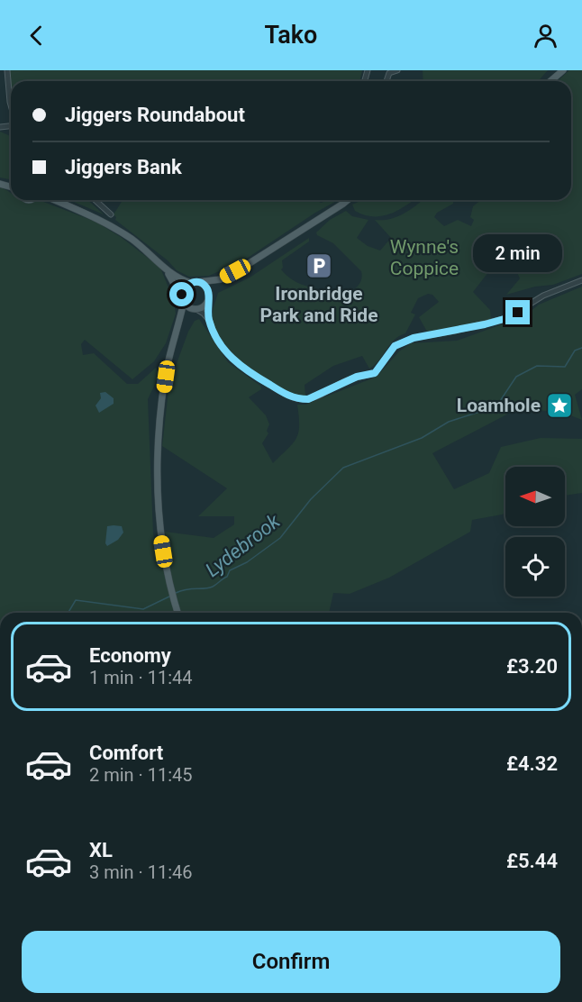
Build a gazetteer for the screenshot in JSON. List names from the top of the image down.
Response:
{
  "water": ["Lydebrook"],
  "parks": ["Wynne's Coppice"],
  "places": {
    "parking": ["Ironbridge Park and Ride"],
    "place": ["Loamhole"]
  },
  "north": "left",
  "page": {
    "header": "Tako",
    "banner": ["Jiggers Roundabout", "Jiggers Bank"],
    "bubble": "2 min",
    "list": [
      {
        "name": "Economy",
        "note": "1 min · 11:44",
        "value": "£3.20"
      },
      {
        "name": "Comfort",
        "note": "2 min · 11:45",
        "value": "£4.32"
      },
      {
        "name": "XL",
        "note": "3 min · 11:46",
        "value": "£5.44"
      }
    ],
    "buttons": "Confirm"
  }
}
